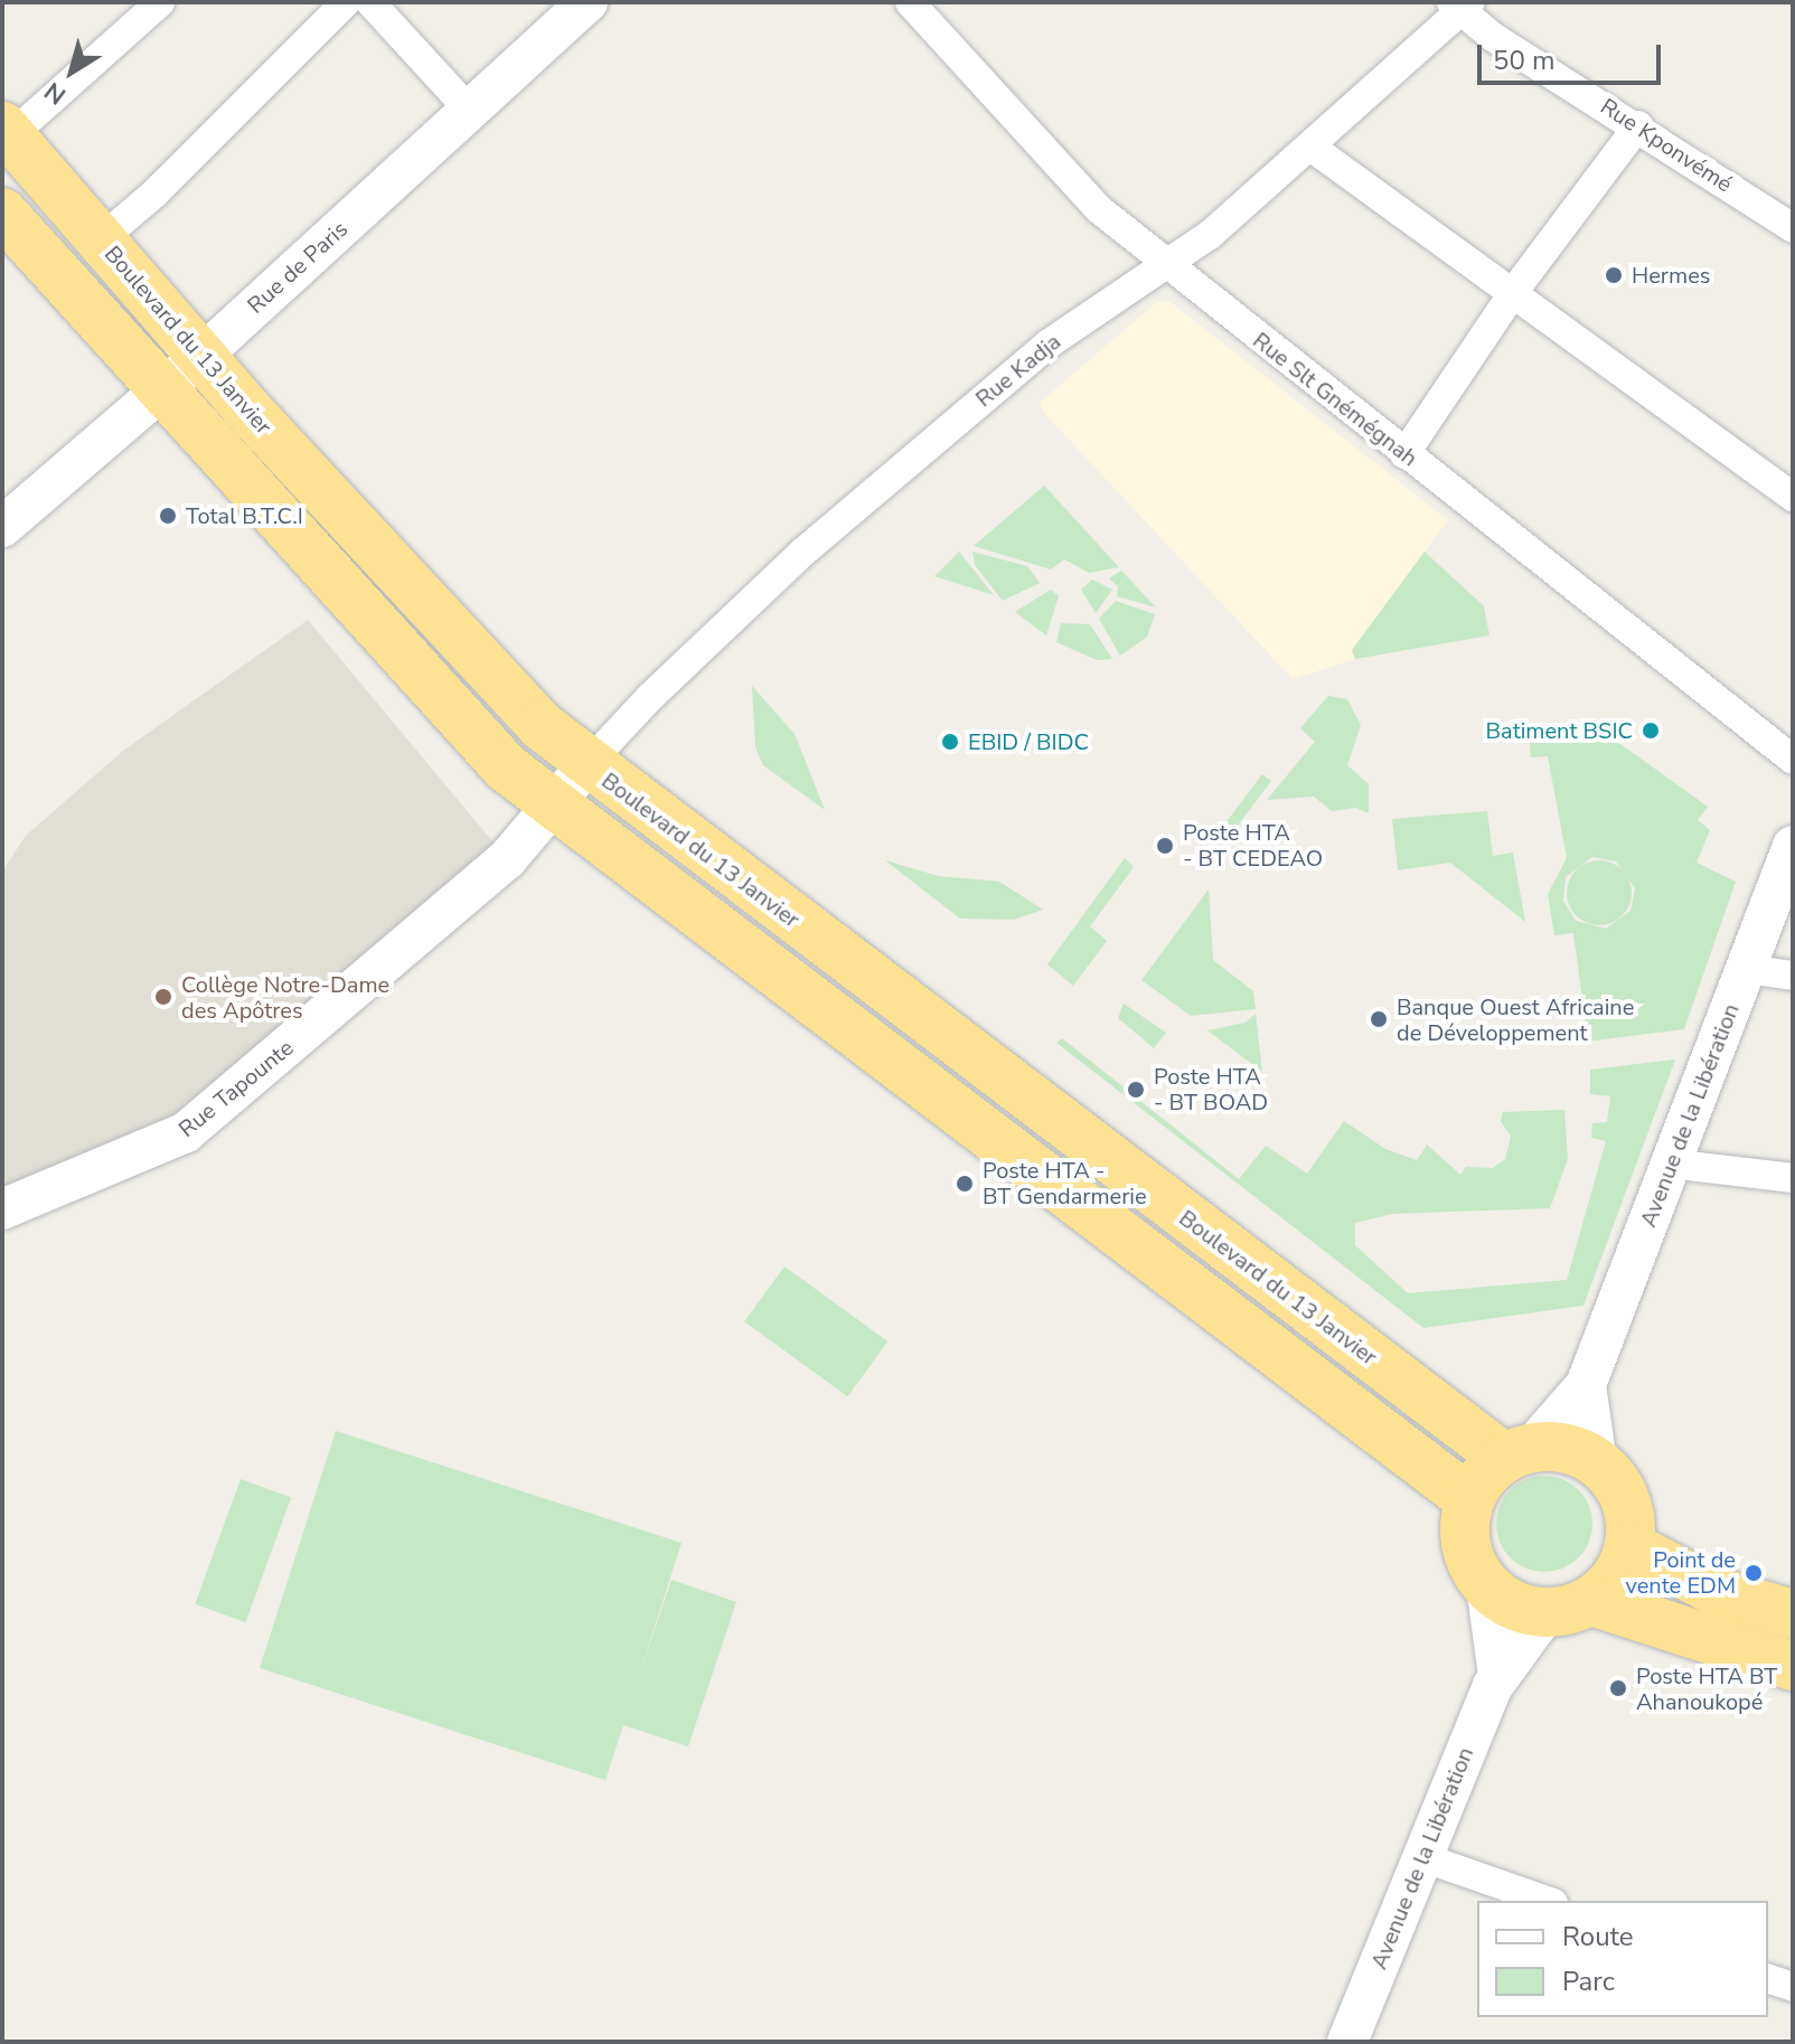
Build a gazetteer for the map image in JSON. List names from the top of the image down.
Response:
{
  "streets": {
    "highway": ["Boulevard du 13 Janvier"],
    "street": [
      "Rue Kponvémé",
      "Rue de Paris",
      "Rue Kadja",
      "Rue Slt Gnémégnah",
      "Rue Tapounte",
      "Avenue de la Libération"
    ]
  },
  "crossings": [
    ["Rue Kponvémé", "Rue Kadja"],
    ["Rue de Paris", "Boulevard du 13 Janvier"],
    ["Boulevard du 13 Janvier", "Rue Kadja"],
    ["Boulevard du 13 Janvier", "Rue Tapounte"],
    ["Boulevard du 13 Janvier", "Avenue de la Libération"],
    ["Rue Kadja", "Rue Slt Gnémégnah"],
    ["Rue Kadja", "Rue Tapounte"]
  ],
  "places": [
    "Hermes",
    "Total B.T.C.I",
    "Batiment BSIC",
    "EBID / BIDC",
    "Poste HTA - BT CEDEAO",
    "Collège Notre-Dame des Apôtres",
    "Banque Ouest Africaine de Développement",
    "Poste HTA - BT BOAD",
    "Poste HTA - BT Gendarmerie",
    "Point de vente EDM",
    "Poste HTA BT Ahanoukopé"
  ],
  "legend": ["Route", "Parc"],
  "scale_bar": "50 m",
  "north": "bottom left"
}
